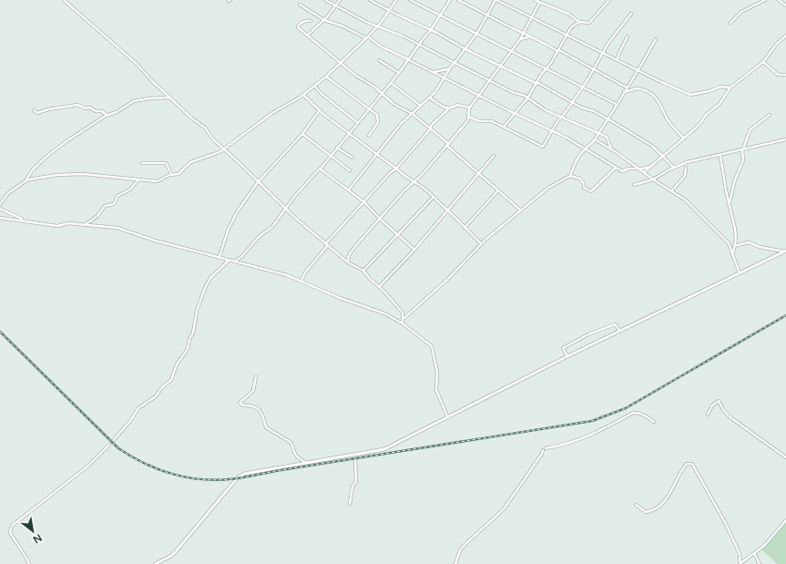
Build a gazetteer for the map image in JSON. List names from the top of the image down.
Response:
{
  "north": "bottom right"
}
